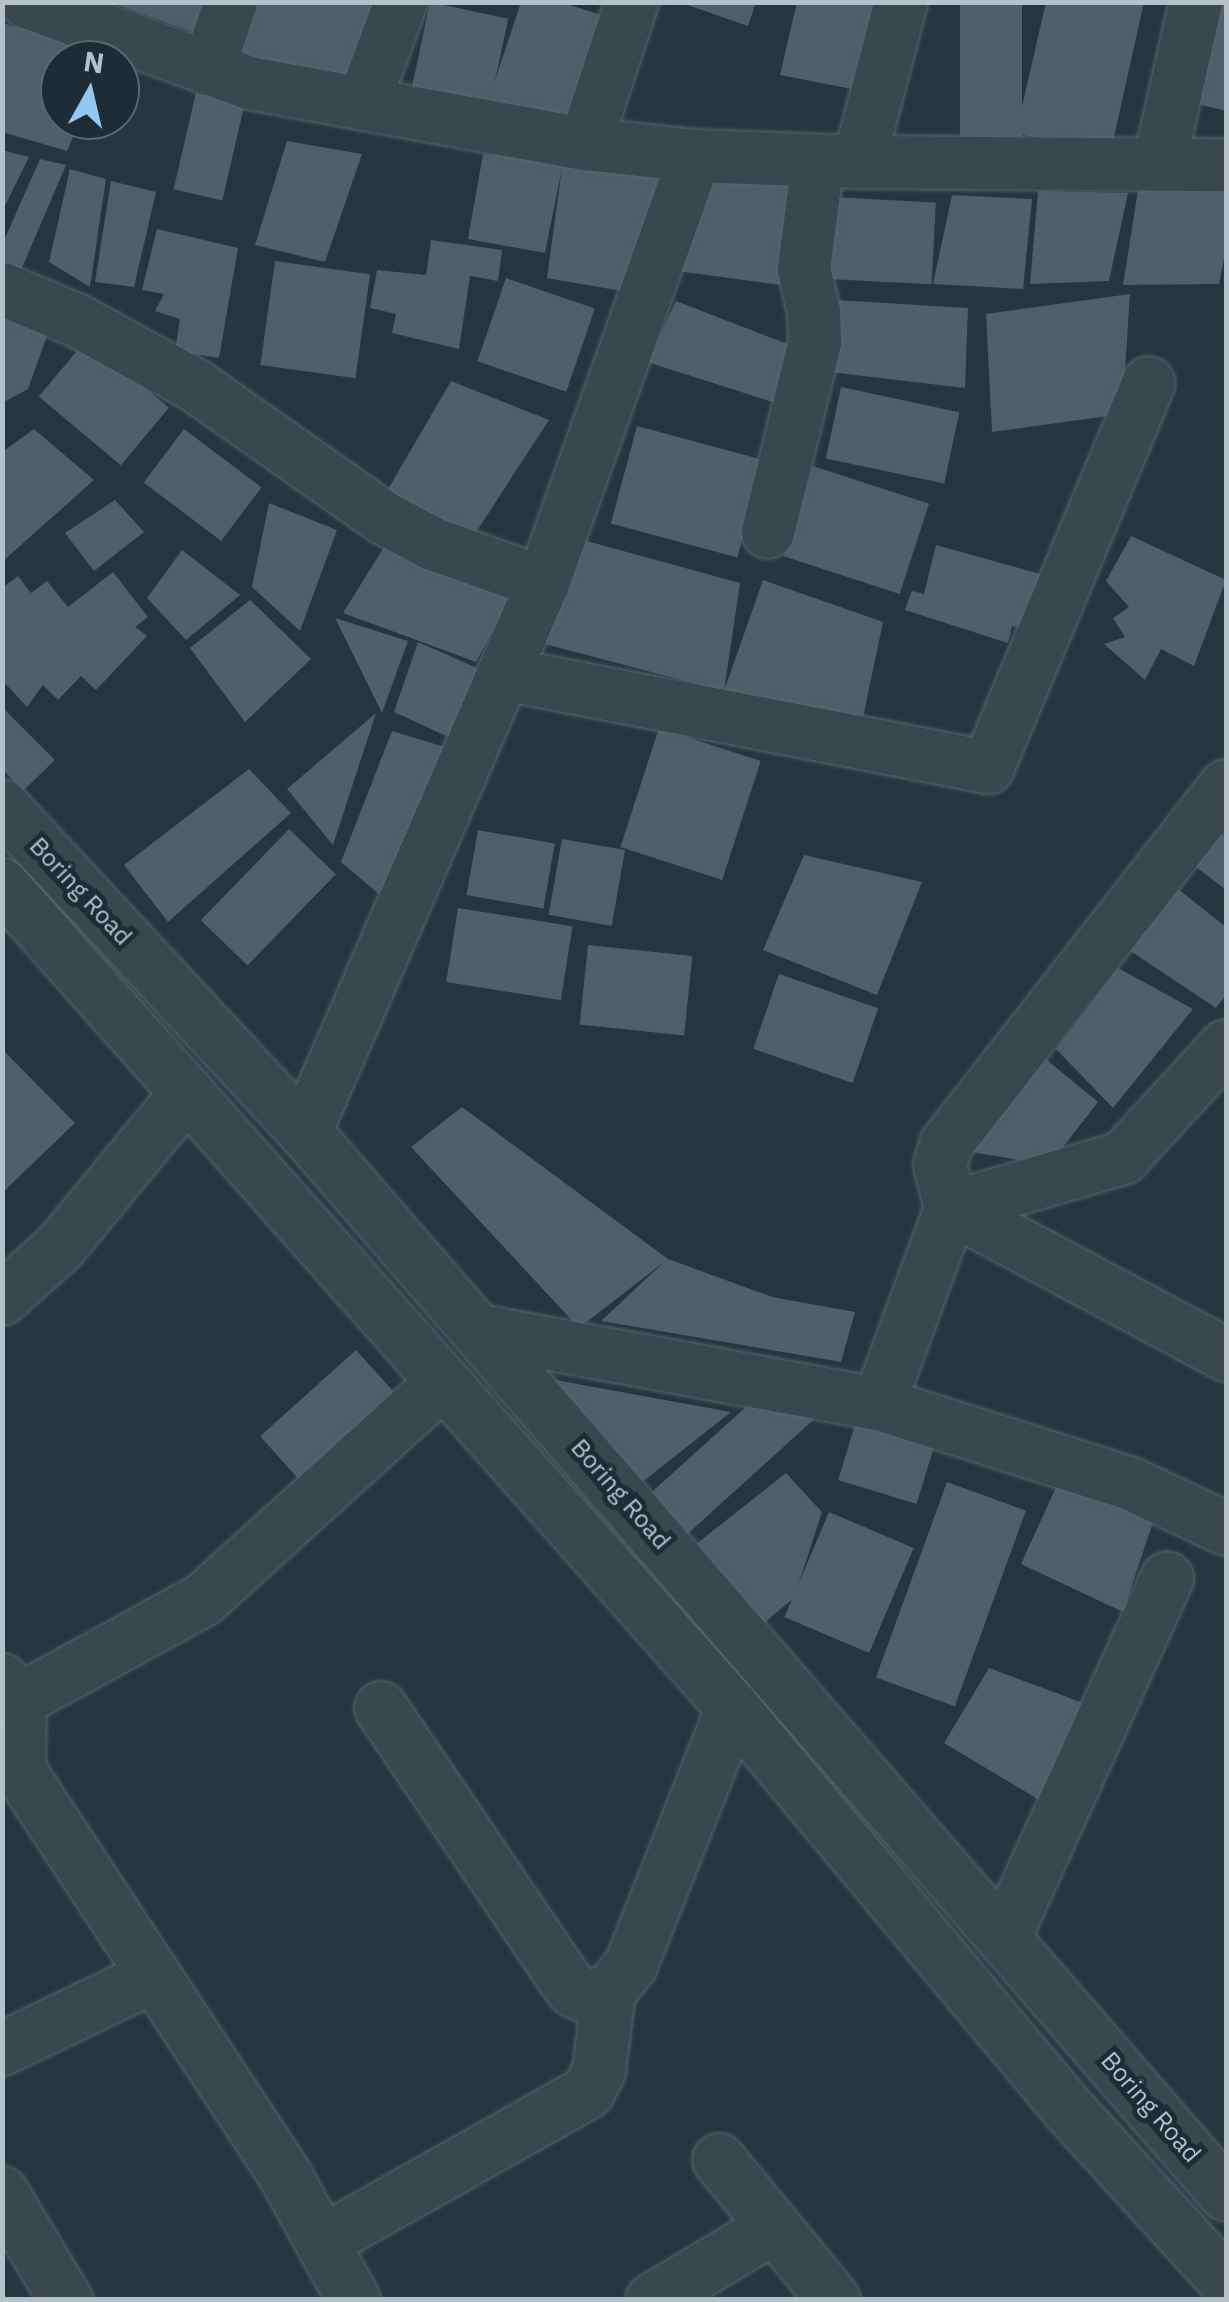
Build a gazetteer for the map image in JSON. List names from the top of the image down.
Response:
{
  "streets": {
    "street": ["Boring Road"]
  },
  "north": "top"
}
